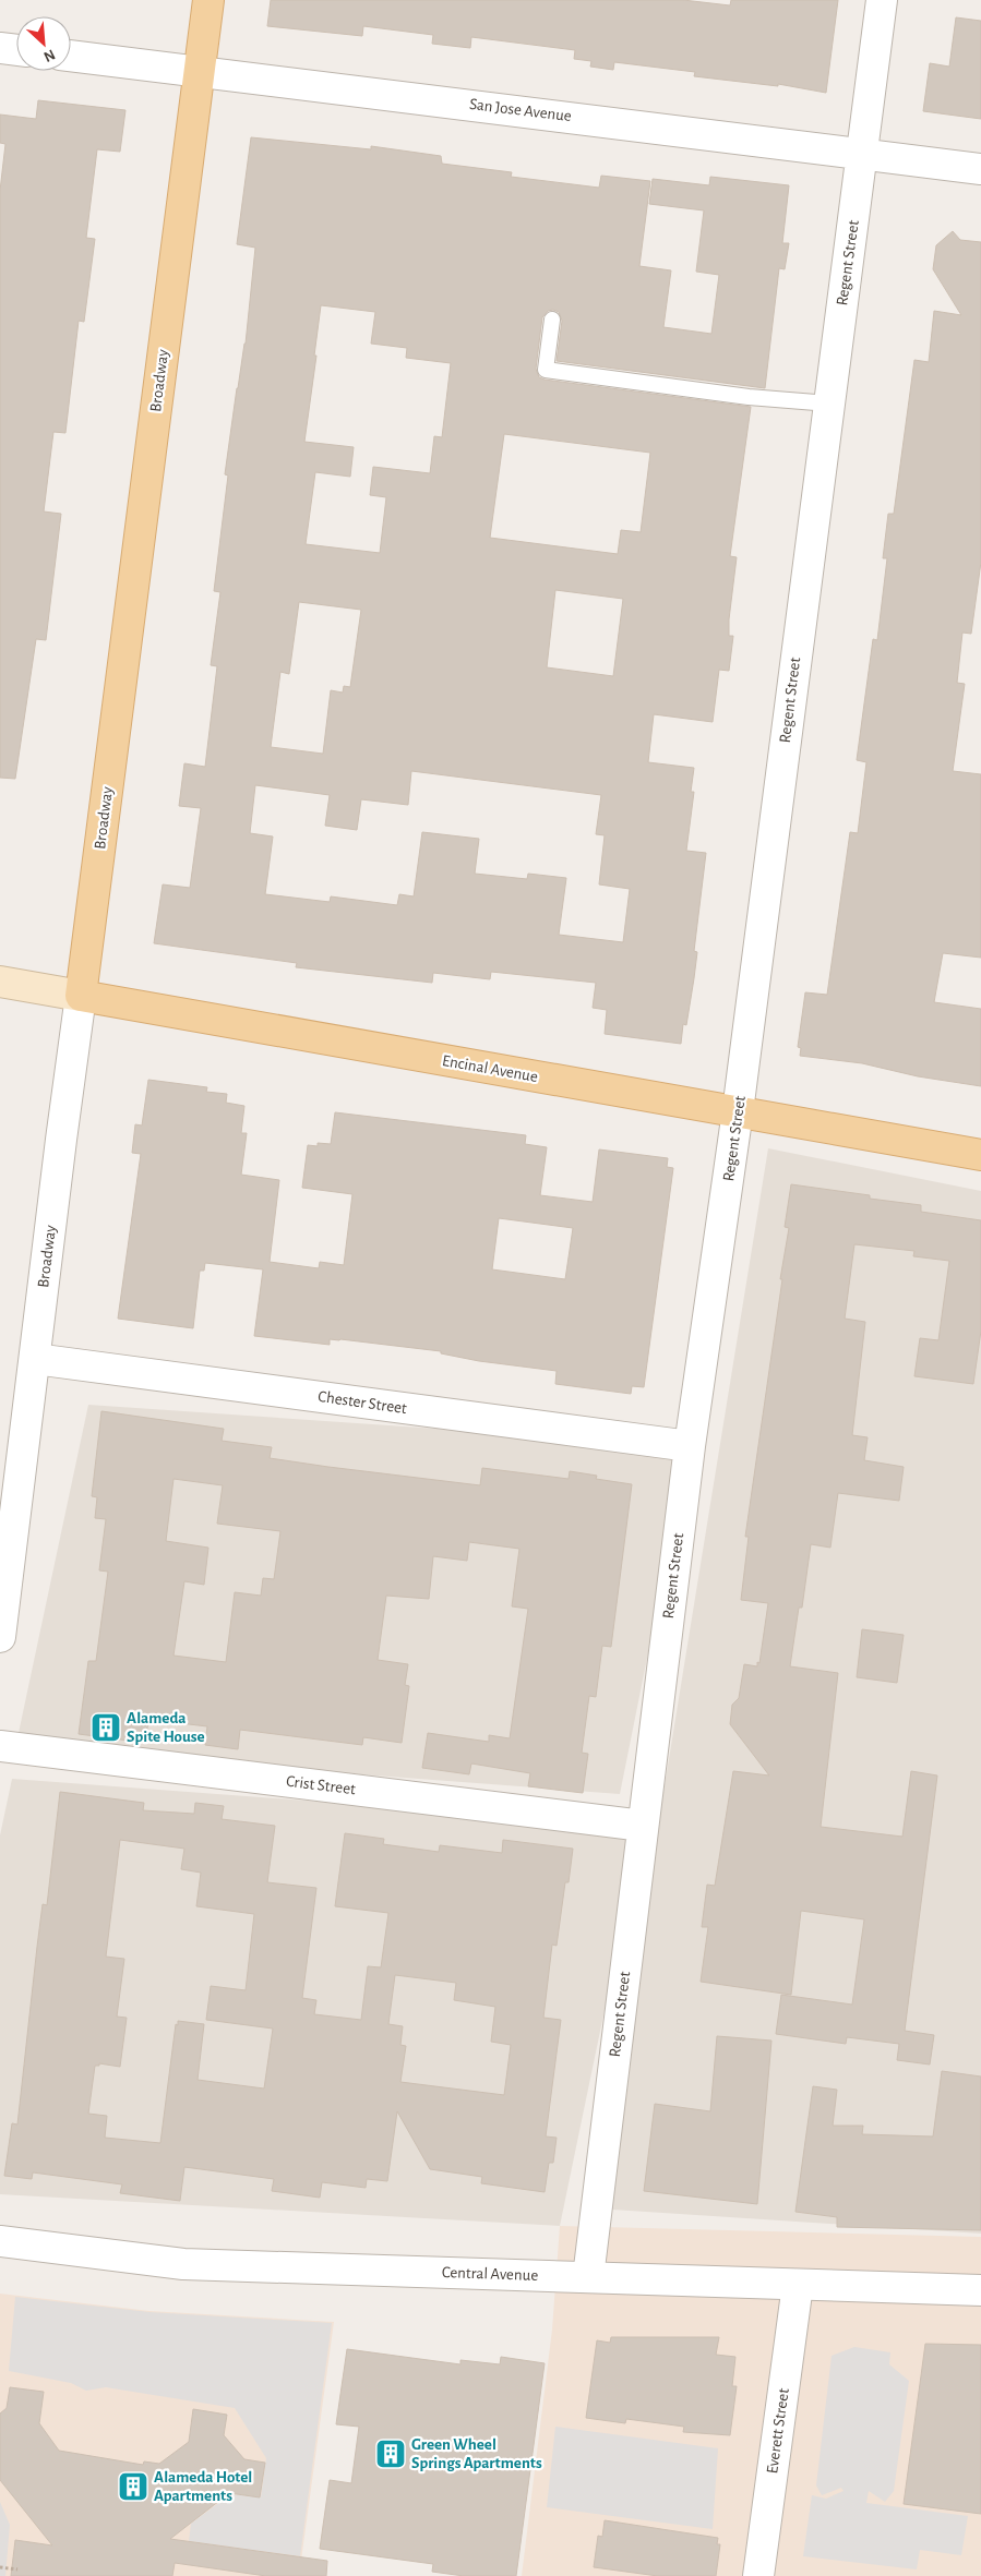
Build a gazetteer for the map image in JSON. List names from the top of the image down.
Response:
{
  "streets": {
    "main road": ["Broadway", "Encinal Avenue"],
    "street": [
      "San Jose Avenue",
      "Regent Street",
      "Chester Street",
      "Crist Street",
      "Central Avenue",
      "Everett Street"
    ]
  },
  "crossings": [
    ["San Jose Avenue", "Regent Street"],
    ["San Jose Avenue", "Broadway"],
    ["Regent Street", "Encinal Avenue"],
    ["Regent Street", "Chester Street"],
    ["Regent Street", "Crist Street"],
    ["Regent Street", "Central Avenue"],
    ["Broadway", "Encinal Avenue"],
    ["Broadway", "Chester Street"],
    ["Central Avenue", "Everett Street"]
  ],
  "places": {
    "building": ["Alameda Spite House", "Green Wheel Springs Apartments", "Alameda Hotel Apartments"]
  },
  "north": "bottom right"
}
